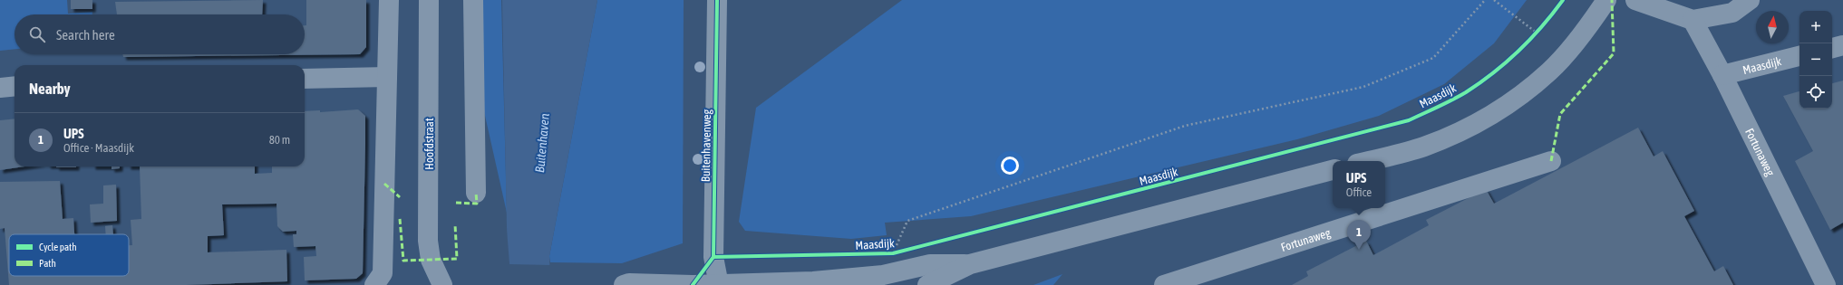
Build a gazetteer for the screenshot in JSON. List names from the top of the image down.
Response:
{
  "streets": {
    "street": [
      "Maasdijk",
      "Hoofdstraat",
      "Buitenhavenweg",
      "Fortunaweg"
    ]
  },
  "crossings": [
    ["Maasdijk", "Fortunaweg"]
  ],
  "water": ["Buitenhaven"],
  "legend": ["Cycle path", "Path"],
  "north": "top",
  "page": {
    "map_buttons": ["+", "−"],
    "search": "Search here",
    "heading": "Nearby",
    "list": [
      {
        "mark": "1",
        "name": "UPS",
        "note": "Office · Maasdijk",
        "value": "80 m"
      }
    ],
    "popup": ["UPS", "Office"],
    "pins": "1"
  }
}
